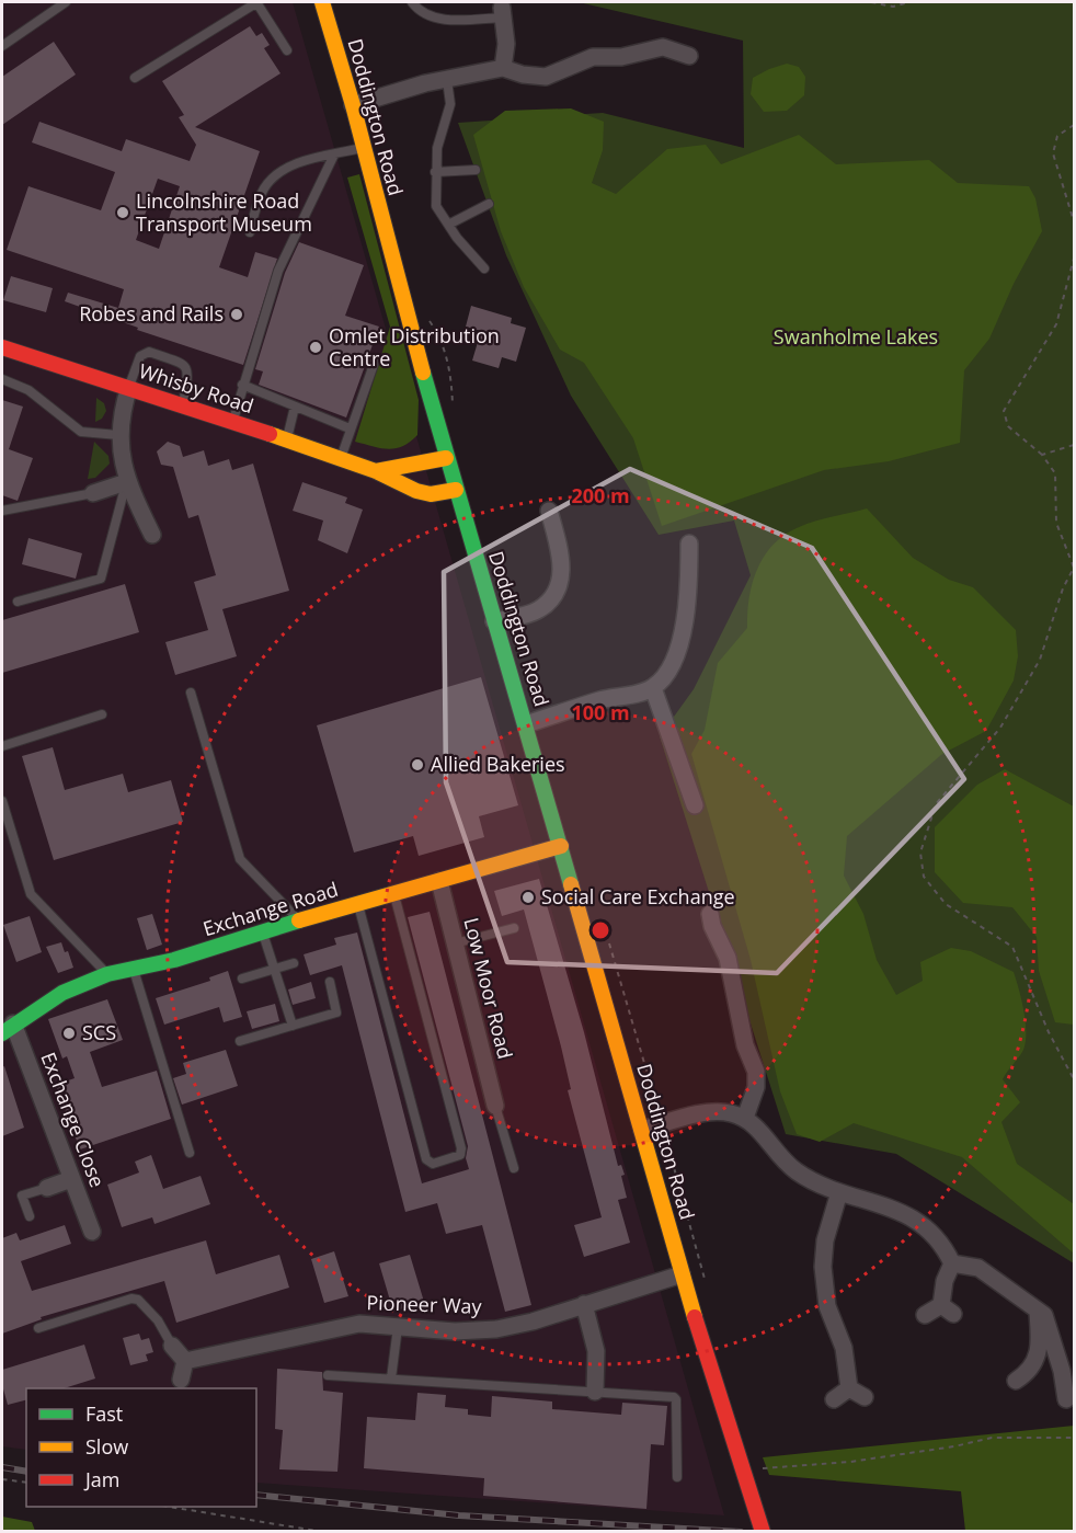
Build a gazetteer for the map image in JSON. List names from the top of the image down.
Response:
{
  "streets": {
    "main road": ["Doddington Road", "Whisby Road", "Exchange Road"],
    "street": ["Low Moor Road", "Exchange Close", "Pioneer Way"]
  },
  "crossings": [
    ["Doddington Road", "Whisby Road"],
    ["Doddington Road", "Exchange Road"],
    ["Doddington Road", "Pioneer Way"],
    ["Exchange Road", "Low Moor Road"],
    ["Exchange Road", "Exchange Close"]
  ],
  "parks": ["Swanholme Lakes"],
  "places": [
    "Lincolnshire Road Transport Museum",
    "Robes and Rails",
    "Omlet Distribution Centre",
    "Allied Bakeries",
    "Social Care Exchange",
    "SCS"
  ],
  "legend": ["Fast", "Slow", "Jam"],
  "rings": ["200 m", "100 m"]
}
